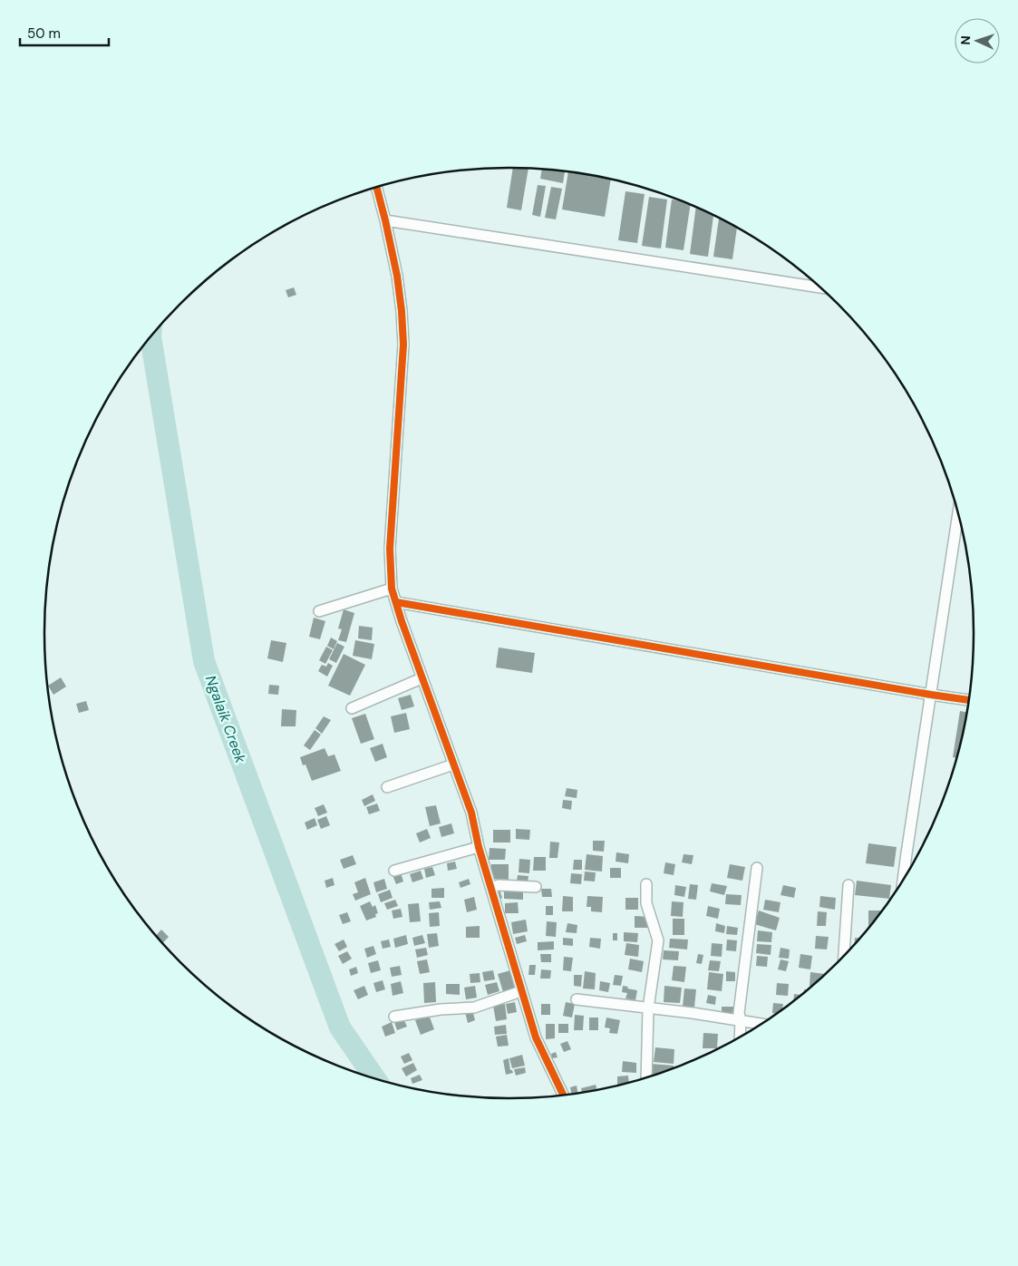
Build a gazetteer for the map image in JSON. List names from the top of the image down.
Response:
{
  "water": ["Ngalaik Creek"],
  "scale_bar": "50 m",
  "north": "left"
}
